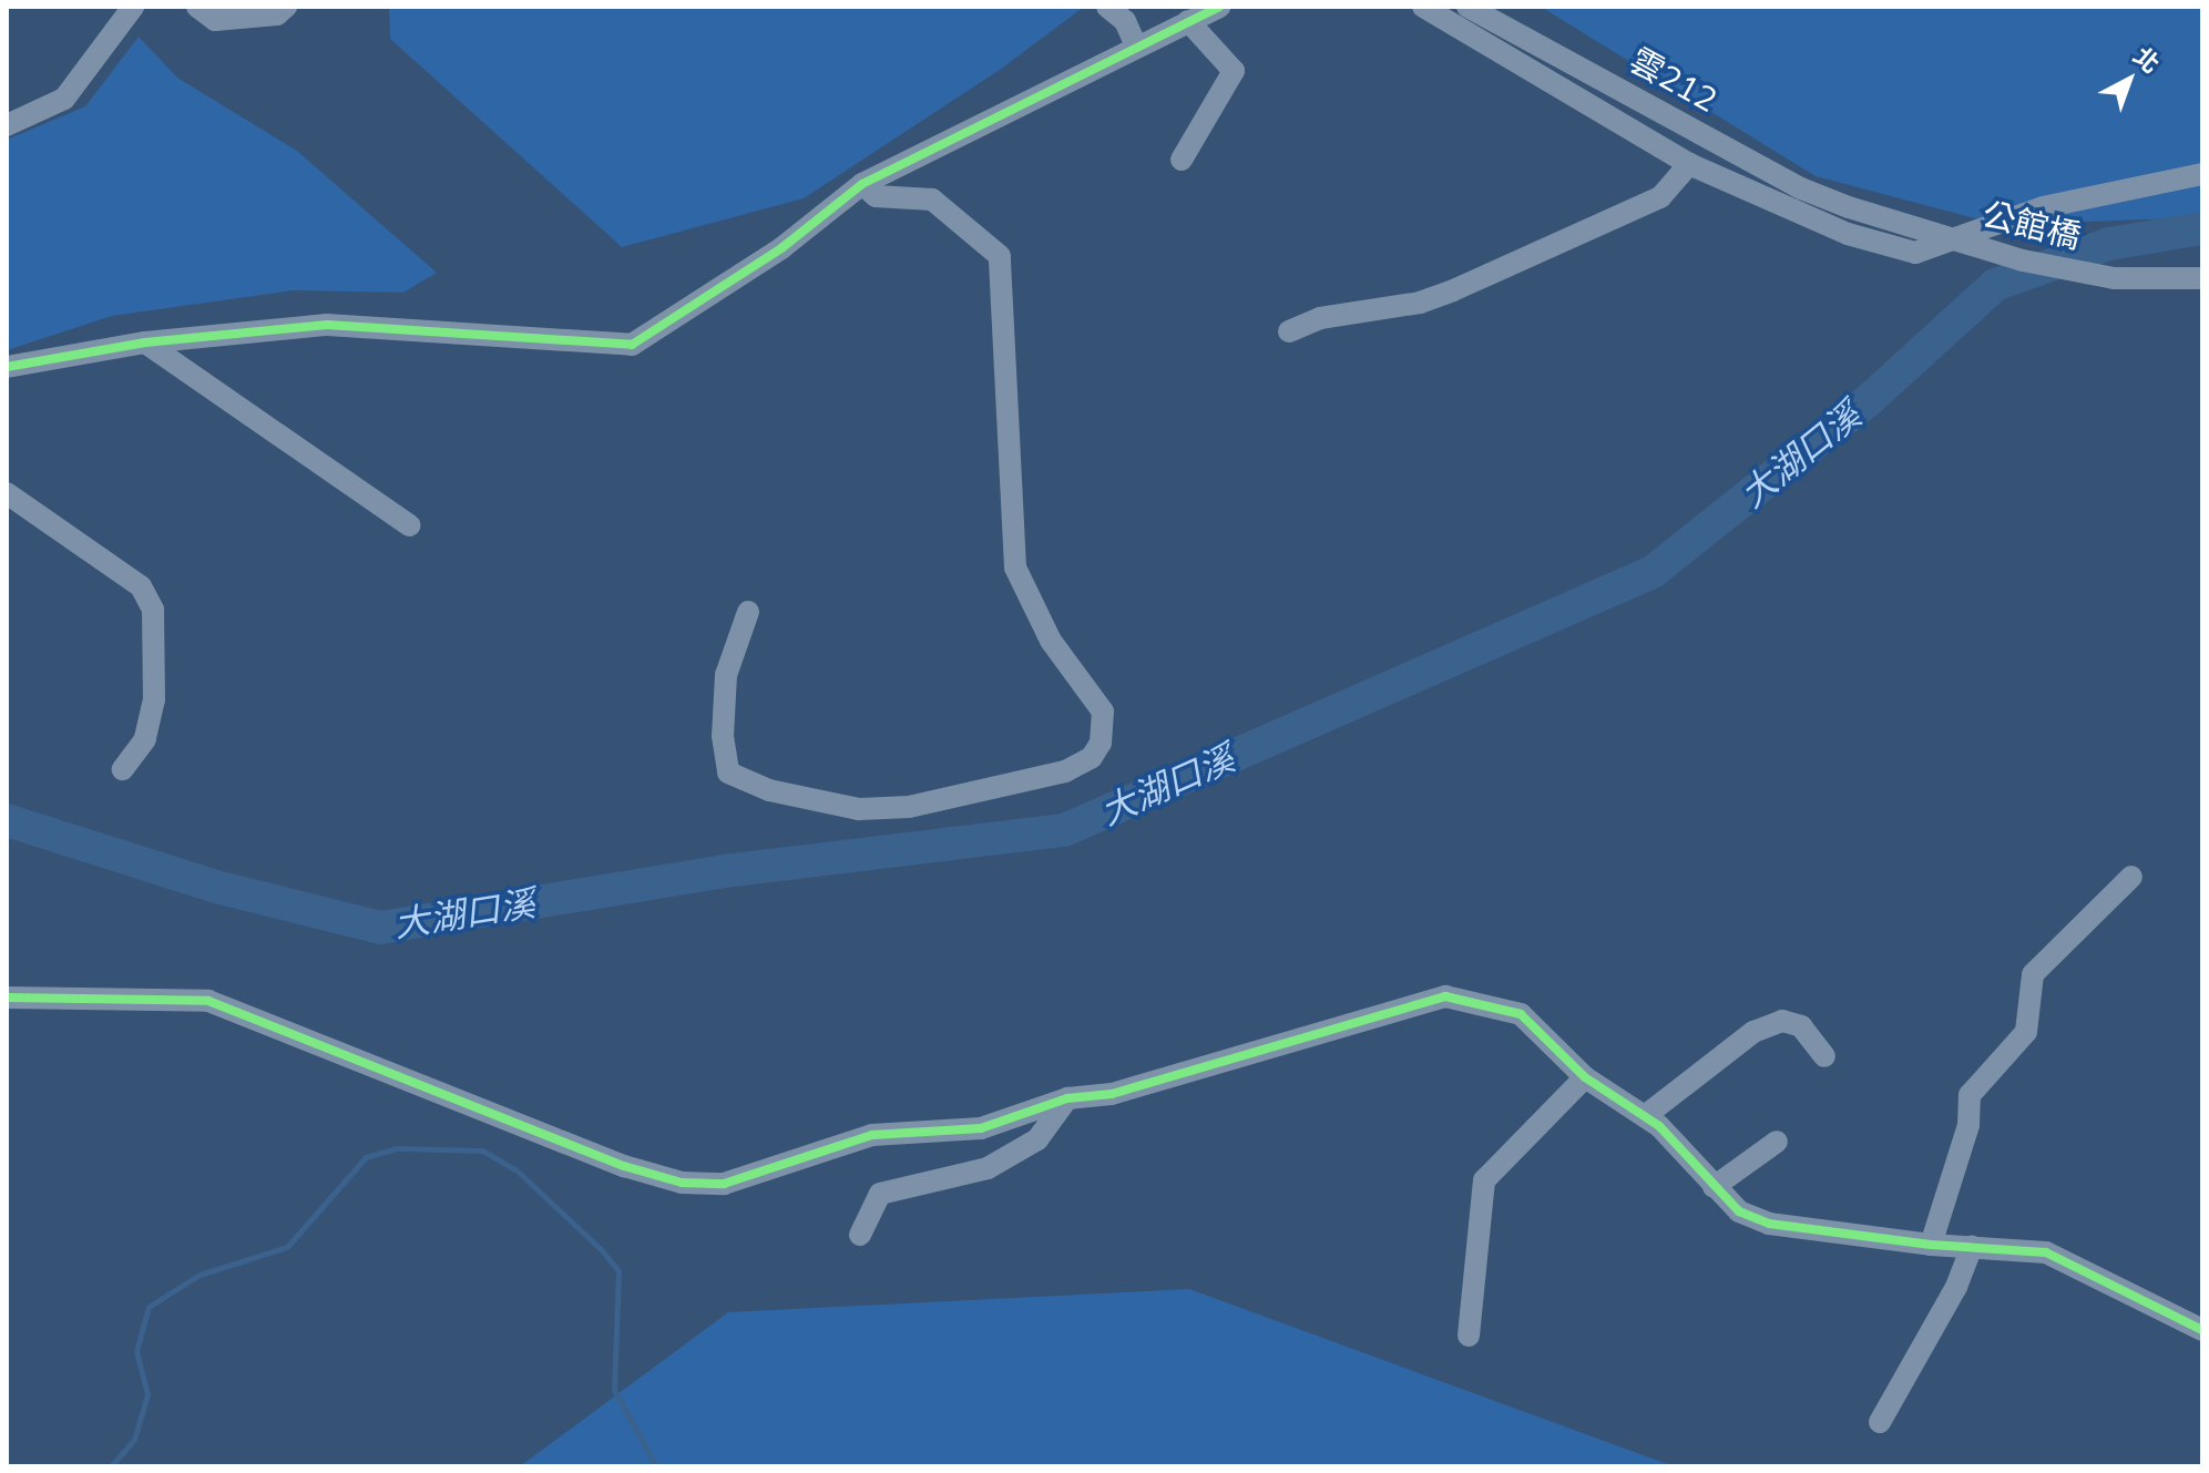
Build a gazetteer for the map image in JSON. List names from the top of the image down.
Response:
{
  "streets": {
    "street": ["雲212", "公館橋"]
  },
  "crossings": [
    ["雲212", "公館橋"]
  ],
  "water": ["大湖口溪"],
  "north": "top right"
}
